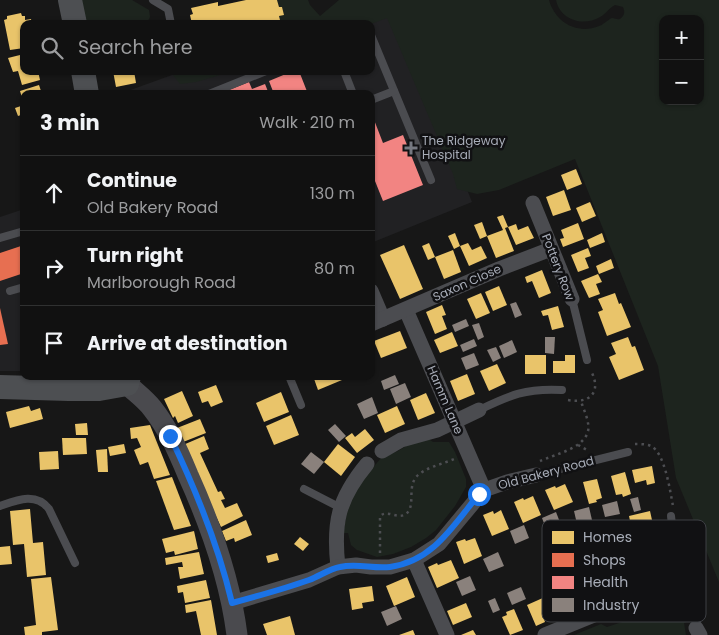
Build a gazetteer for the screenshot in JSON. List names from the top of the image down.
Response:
{
  "streets": {
    "street": [
      "Pottery Row",
      "Saxon Close",
      "Hamm Lane",
      "Old Bakery Road"
    ]
  },
  "crossings": [
    ["Pottery Row", "Saxon Close"],
    ["Saxon Close", "Hamm Lane"],
    ["Hamm Lane", "Old Bakery Road"]
  ],
  "places": {
    "health": ["The Ridgeway Hospital"]
  },
  "legend": [
    "Homes",
    "Shops",
    "Health",
    "Industry"
  ],
  "page": {
    "map_buttons": ["+", "−"],
    "search": "Search here",
    "heading": ["3 min", "Walk · 210 m"],
    "list": [
      ["Continue", "Old Bakery Road", "130 m"],
      ["Turn right", "Marlborough Road", "80 m"],
      "Arrive at destination"
    ]
  }
}
